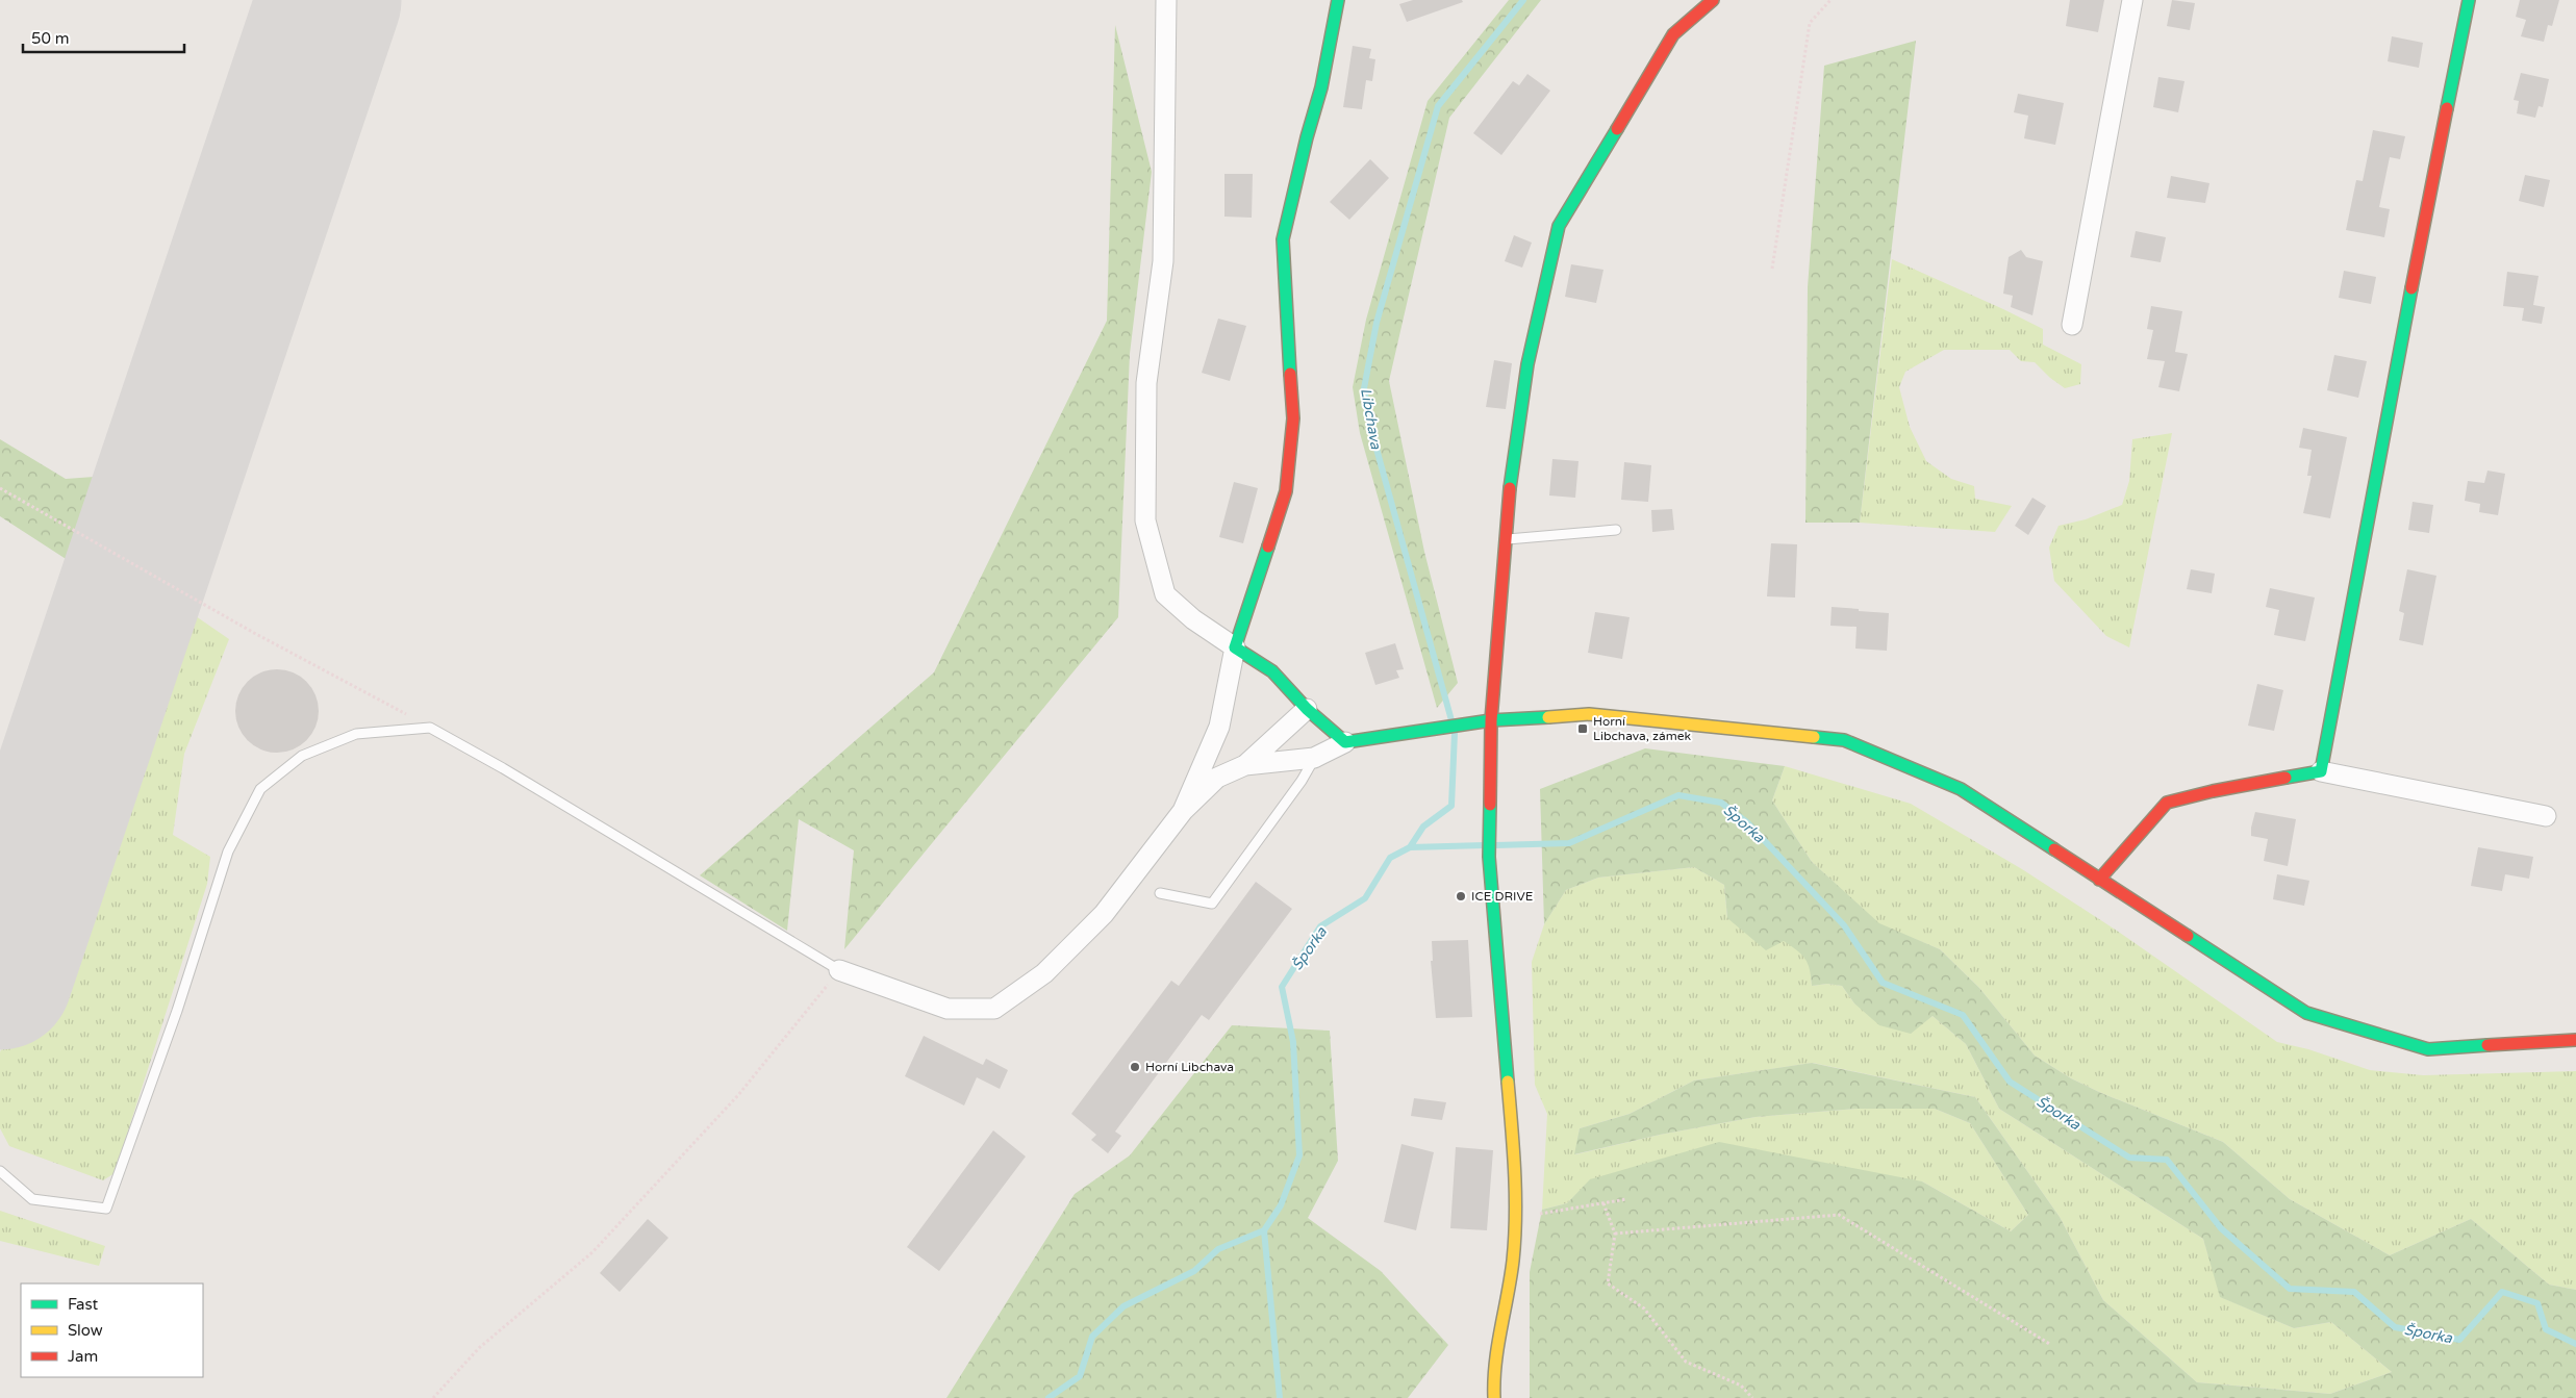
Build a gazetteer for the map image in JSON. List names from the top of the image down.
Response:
{
  "water": ["Libchava", "Šporka"],
  "places": {
    "transit": ["Horní Libchava, zámek"],
    "other": ["ICE DRIVE", "Horní Libchava"]
  },
  "legend": ["Fast", "Slow", "Jam"],
  "scale_bar": "50 m"
}
